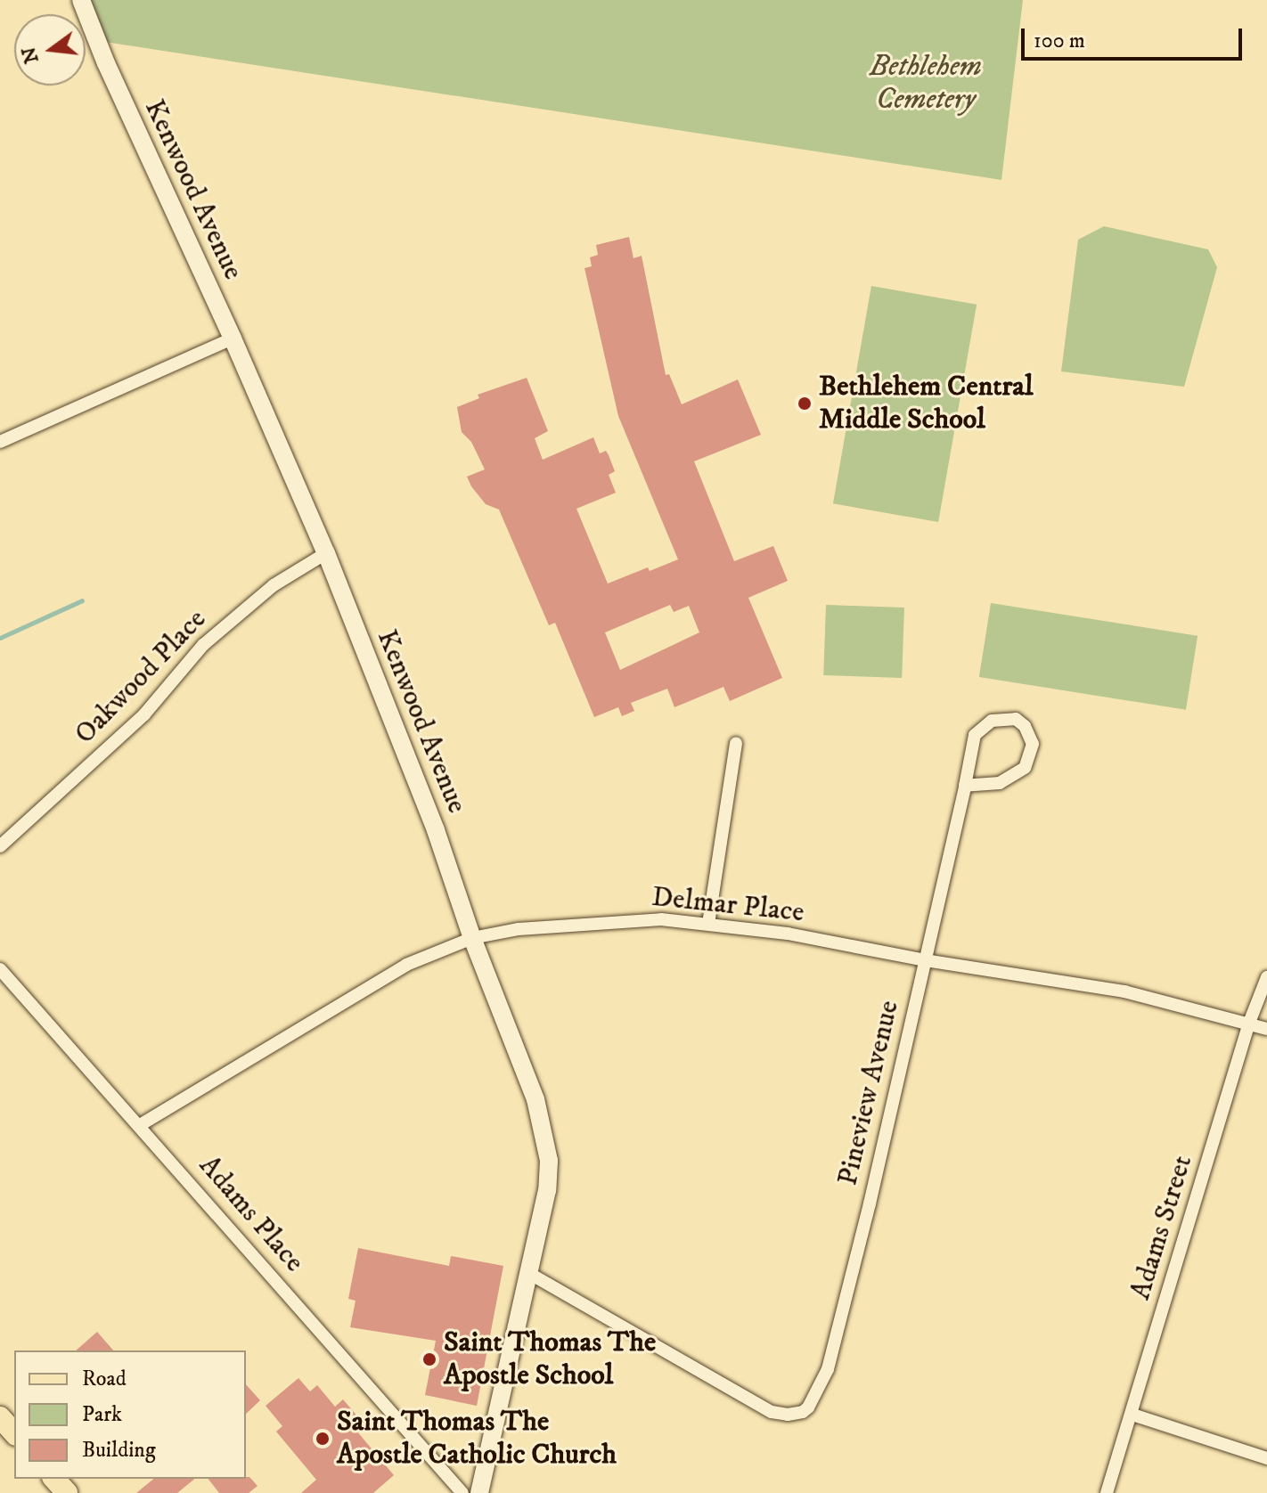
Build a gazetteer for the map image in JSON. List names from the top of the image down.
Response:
{
  "streets": {
    "street": [
      "Kenwood Avenue",
      "Oakwood Place",
      "Delmar Place",
      "Pineview Avenue",
      "Adams Place",
      "Adams Street"
    ]
  },
  "crossings": [
    ["Kenwood Avenue", "Oakwood Place"],
    ["Kenwood Avenue", "Delmar Place"],
    ["Kenwood Avenue", "Pineview Avenue"],
    ["Delmar Place", "Pineview Avenue"],
    ["Delmar Place", "Adams Place"],
    ["Delmar Place", "Adams Street"]
  ],
  "parks": ["Bethlehem Cemetery"],
  "places": ["Bethlehem Central Middle School", "Saint Thomas The Apostle School", "Saint Thomas The Apostle Catholic Church"],
  "legend": ["Road", "Park", "Building"],
  "scale_bar": "100 m",
  "north": "left"
}
